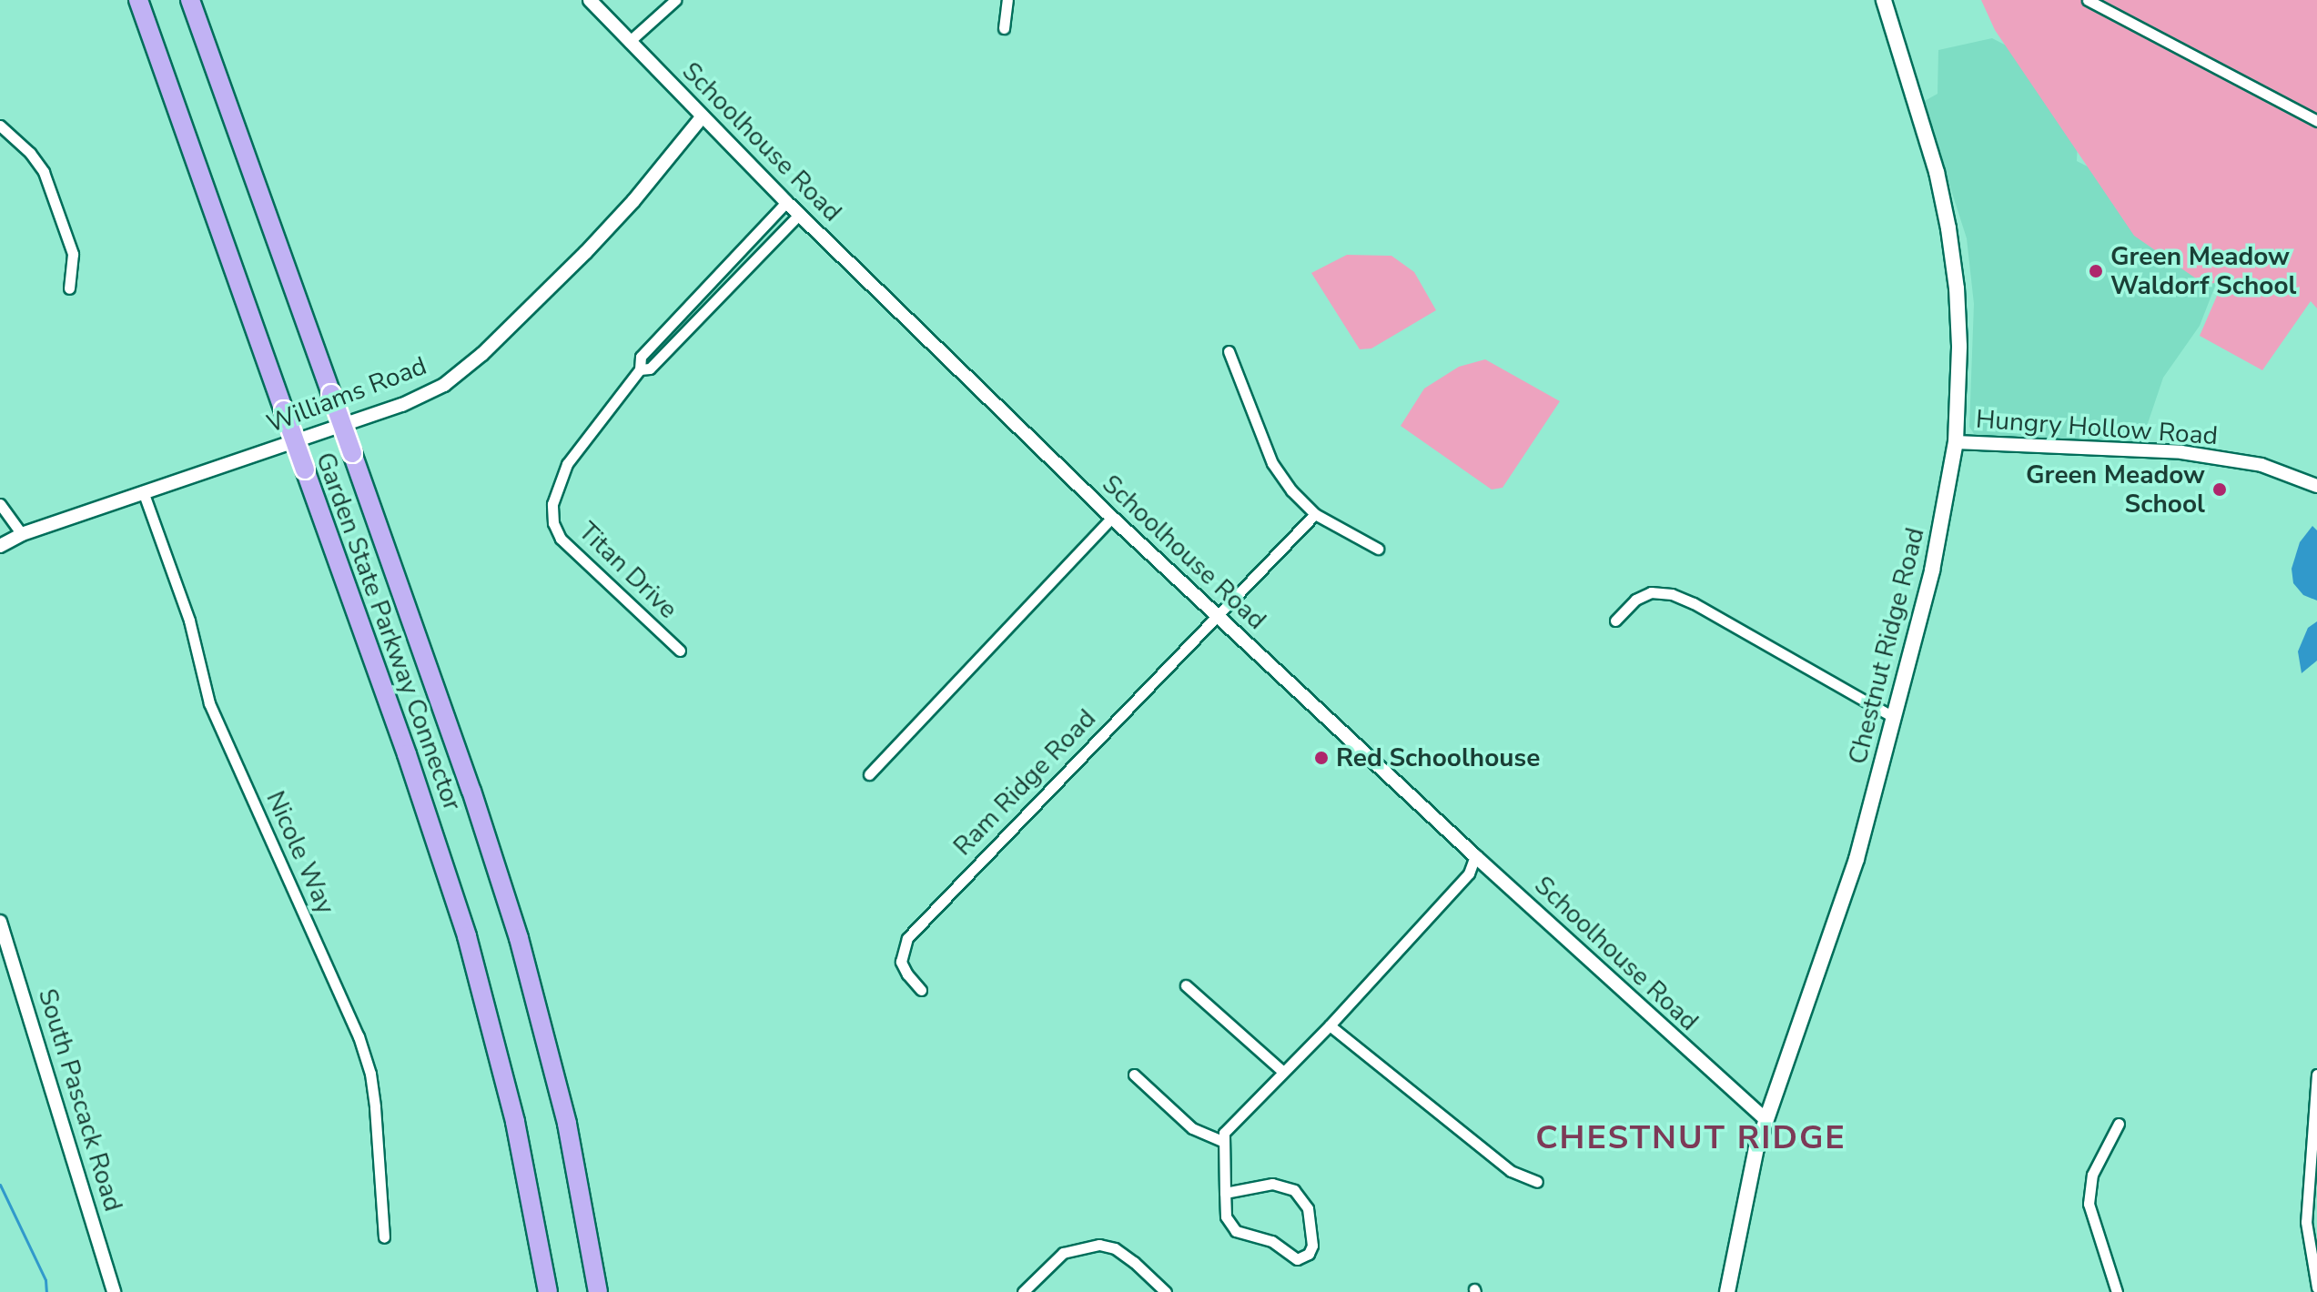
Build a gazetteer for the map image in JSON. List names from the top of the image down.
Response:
{
  "streets": {
    "highway": ["Garden State Parkway Connector"],
    "main road": ["Chestnut Ridge Road"],
    "street": [
      "Schoolhouse Road",
      "Williams Road",
      "Hungry Hollow Road",
      "Titan Drive",
      "Ram Ridge Road",
      "Nicole Way",
      "South Pascack Road"
    ]
  },
  "crossings": [
    ["Schoolhouse Road", "Williams Road"],
    ["Schoolhouse Road", "Titan Drive"],
    ["Schoolhouse Road", "Chestnut Ridge Road"],
    ["Schoolhouse Road", "Ram Ridge Road"],
    ["Williams Road", "Nicole Way"],
    ["Hungry Hollow Road", "Chestnut Ridge Road"]
  ],
  "districts": ["CHESTNUT RIDGE"],
  "places": ["Green Meadow Waldorf School", "Green Meadow School", "Red Schoolhouse"]
}
